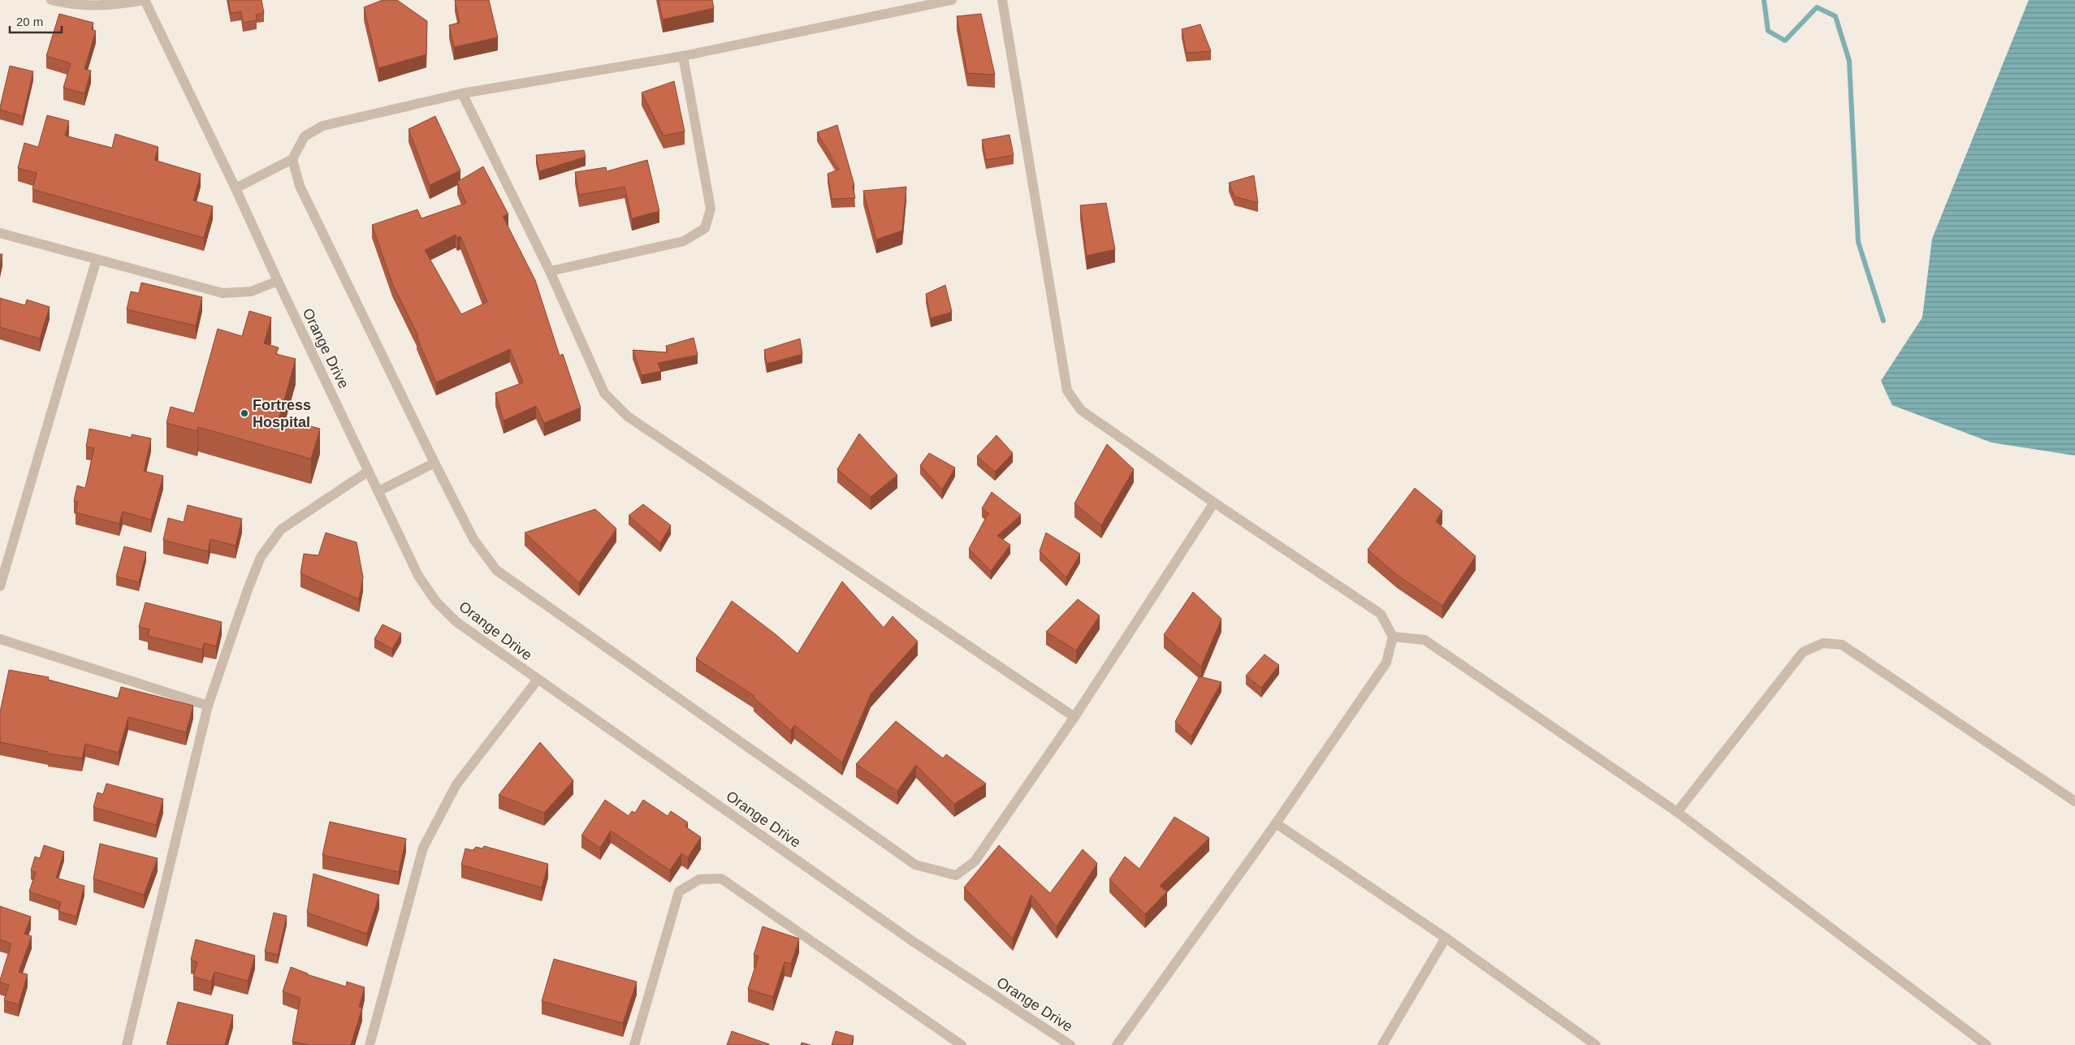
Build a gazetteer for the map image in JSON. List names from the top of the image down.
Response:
{
  "streets": {
    "street": ["Orange Drive"]
  },
  "places": ["Fortress Hospital"],
  "scale_bar": "20 m"
}
